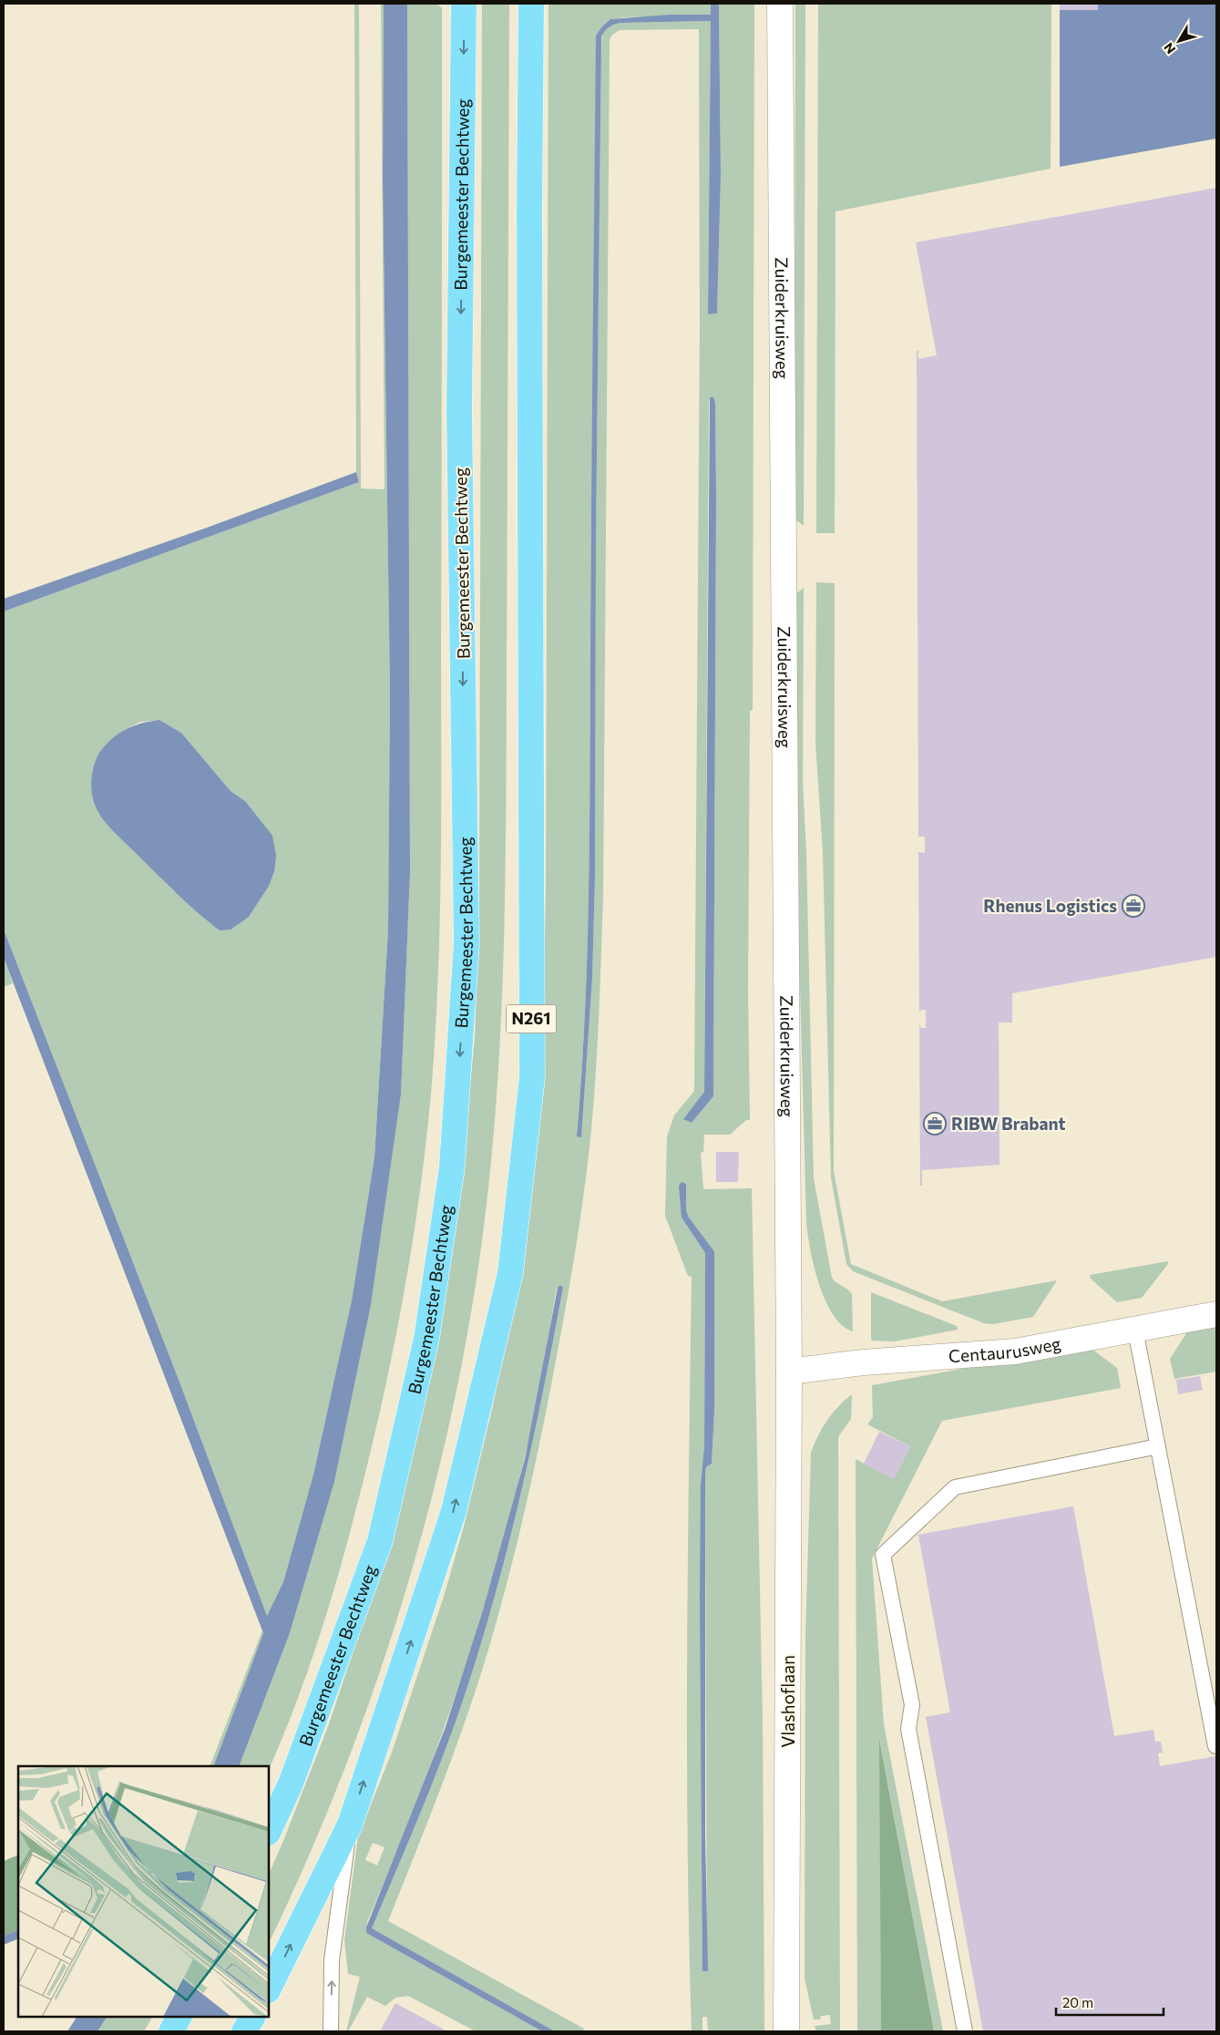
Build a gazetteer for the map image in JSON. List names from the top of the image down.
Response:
{
  "streets": {
    "main road": ["Burgemeester Bechtweg", "N261"],
    "street": ["Zuiderkruisweg", "Centaurusweg", "Vlashoflaan"]
  },
  "crossings": [
    ["Zuiderkruisweg", "Centaurusweg"],
    ["Zuiderkruisweg", "Vlashoflaan"],
    ["Centaurusweg", "Vlashoflaan"]
  ],
  "places": {
    "office": ["Rhenus Logistics", "RIBW Brabant"]
  },
  "scale_bar": "20 m",
  "north": "bottom left"
}
